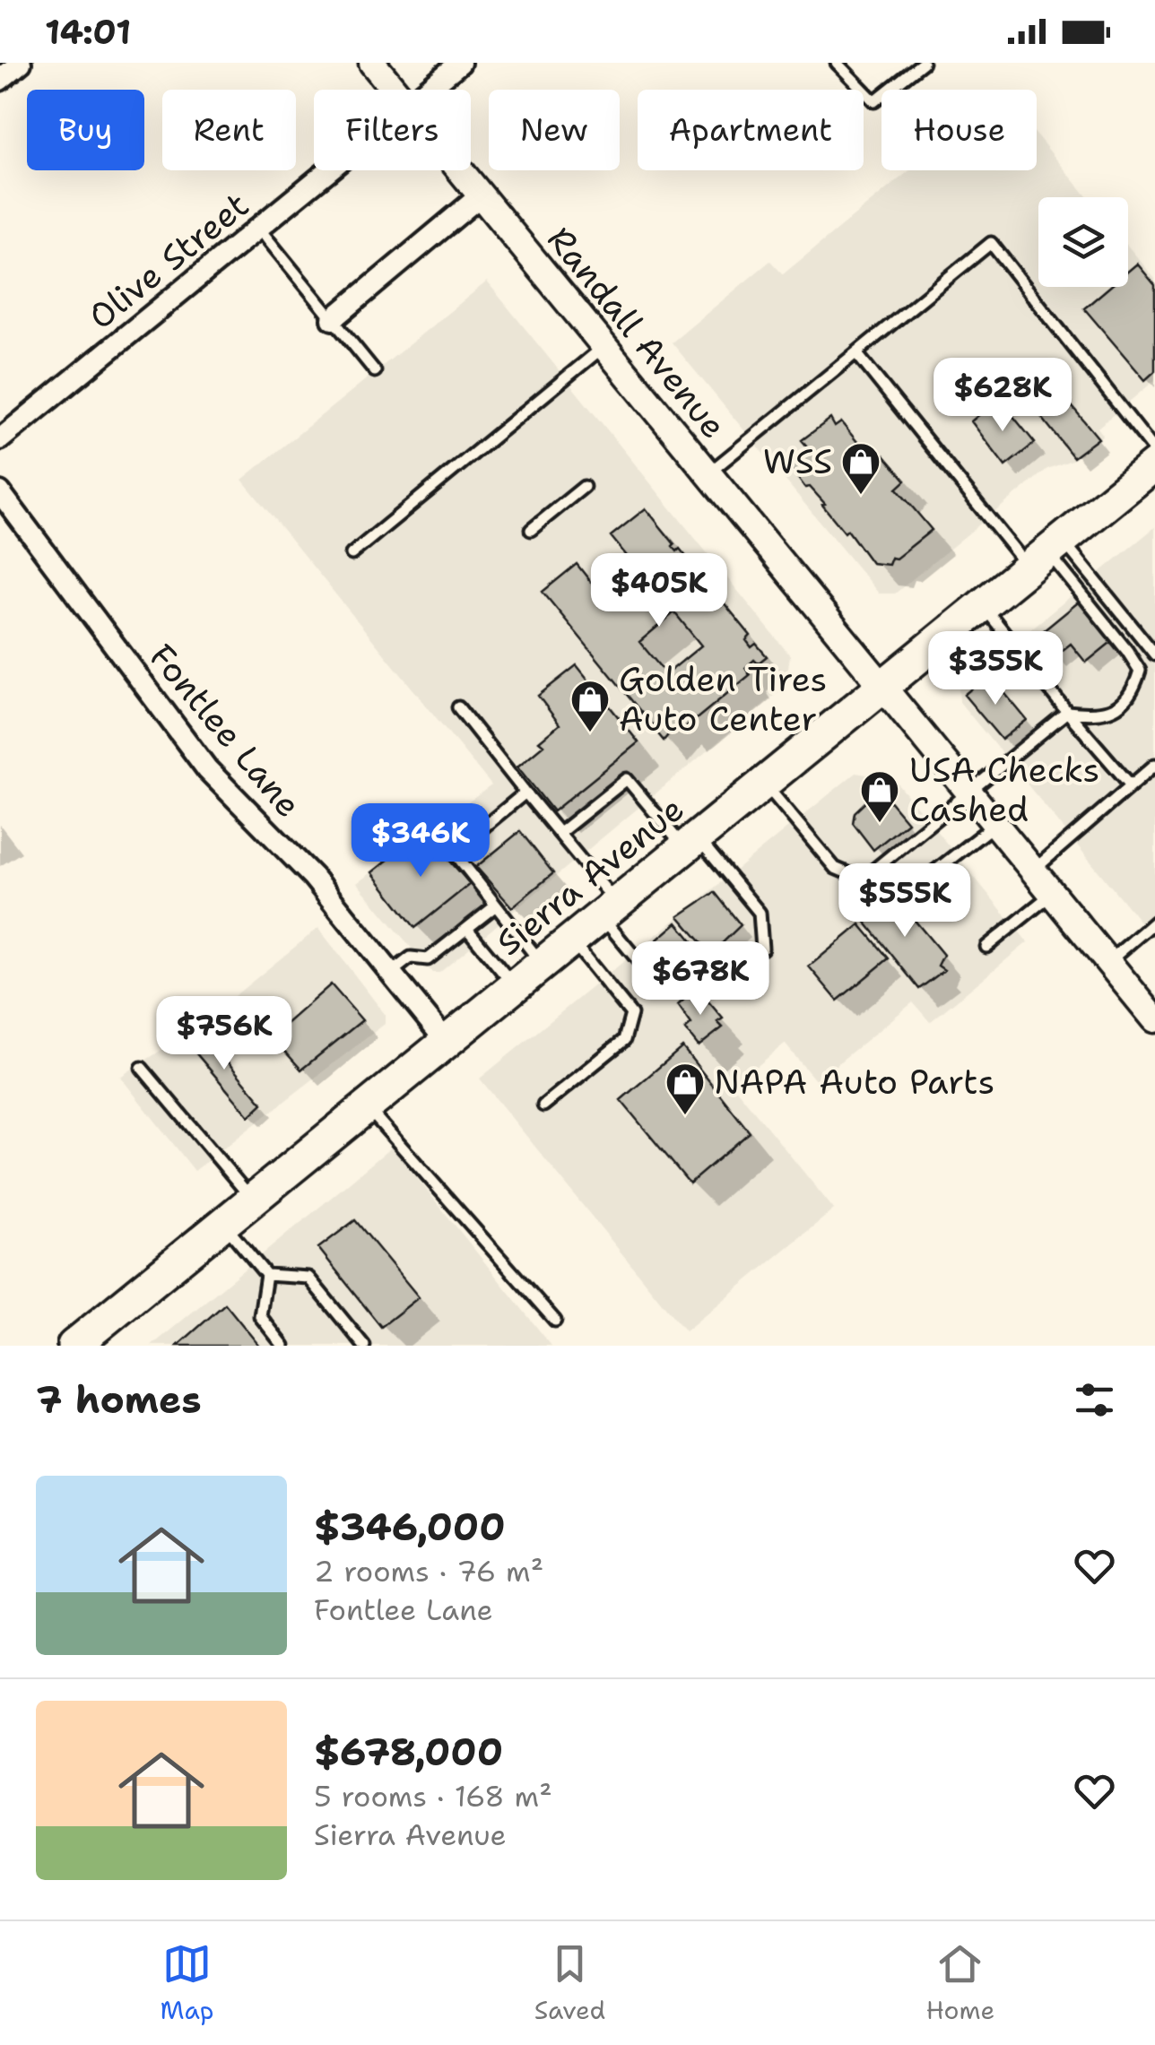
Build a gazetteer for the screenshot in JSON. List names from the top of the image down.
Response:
{
  "streets": {
    "main road": ["Sierra Avenue"],
    "street": ["Olive Street", "Randall Avenue", "Fontlee Lane"]
  },
  "crossings": [
    ["Randall Avenue", "Sierra Avenue"],
    ["Fontlee Lane", "Sierra Avenue"]
  ],
  "places": {
    "shop": [
      "WSS",
      "Golden Tires Auto Center",
      "USA Checks Cashed",
      "NAPA Auto Parts"
    ]
  },
  "page": {
    "status": "14:01",
    "chip": [
      "Buy",
      "Rent",
      "Filters",
      "New",
      "Apartment",
      "House"
    ],
    "price": [
      "$628K",
      "$405K",
      "$355K",
      "$346K",
      "$555K",
      "$678K",
      "$756K"
    ],
    "heading": "7 homes",
    "list": [
      {
        "name": "$346,000",
        "note": "2 rooms · 76 m² · Fontlee Lane"
      },
      {
        "name": "$678,000",
        "note": "5 rooms · 168 m² · Sierra Avenue"
      }
    ],
    "tabs": ["Map", "Saved", "Home"]
  }
}
